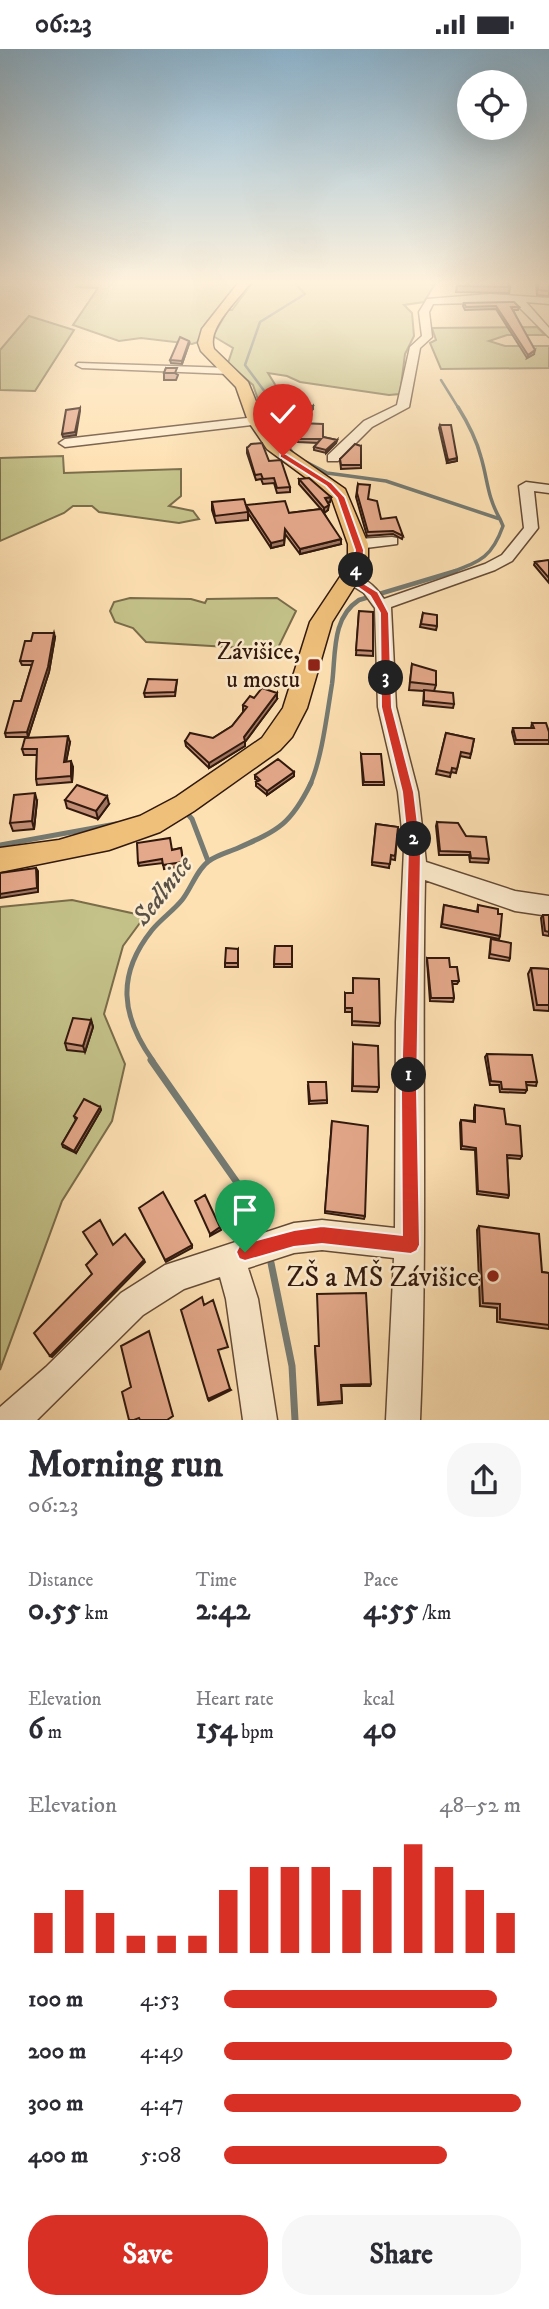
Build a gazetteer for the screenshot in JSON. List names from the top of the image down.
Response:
{
  "water": ["Sedlnice"],
  "places": {
    "transit": ["Závišice, u mostu"],
    "other": ["ZŠ a MŠ Závišice"]
  },
  "page": {
    "status": "06:23",
    "pins": [
      "4",
      "3",
      "2",
      "1"
    ],
    "heading": ["Morning run", "06:23"],
    "stats": [
      ["Distance", "0.55 km"],
      ["Time", "2:42"],
      ["Pace", "4:55 /km"],
      ["Elevation", "6 m"],
      ["Heart rate", "154 bpm"],
      ["kcal", "40"]
    ],
    "chart": ["Elevation", "48–52 m"],
    "list": [
      {
        "name": "100 m",
        "note": "4:53"
      },
      {
        "name": "200 m",
        "note": "4:49"
      },
      {
        "name": "300 m",
        "note": "4:47"
      },
      {
        "name": "400 m",
        "note": "5:08"
      }
    ],
    "buttons": ["Save", "Share"]
  }
}
